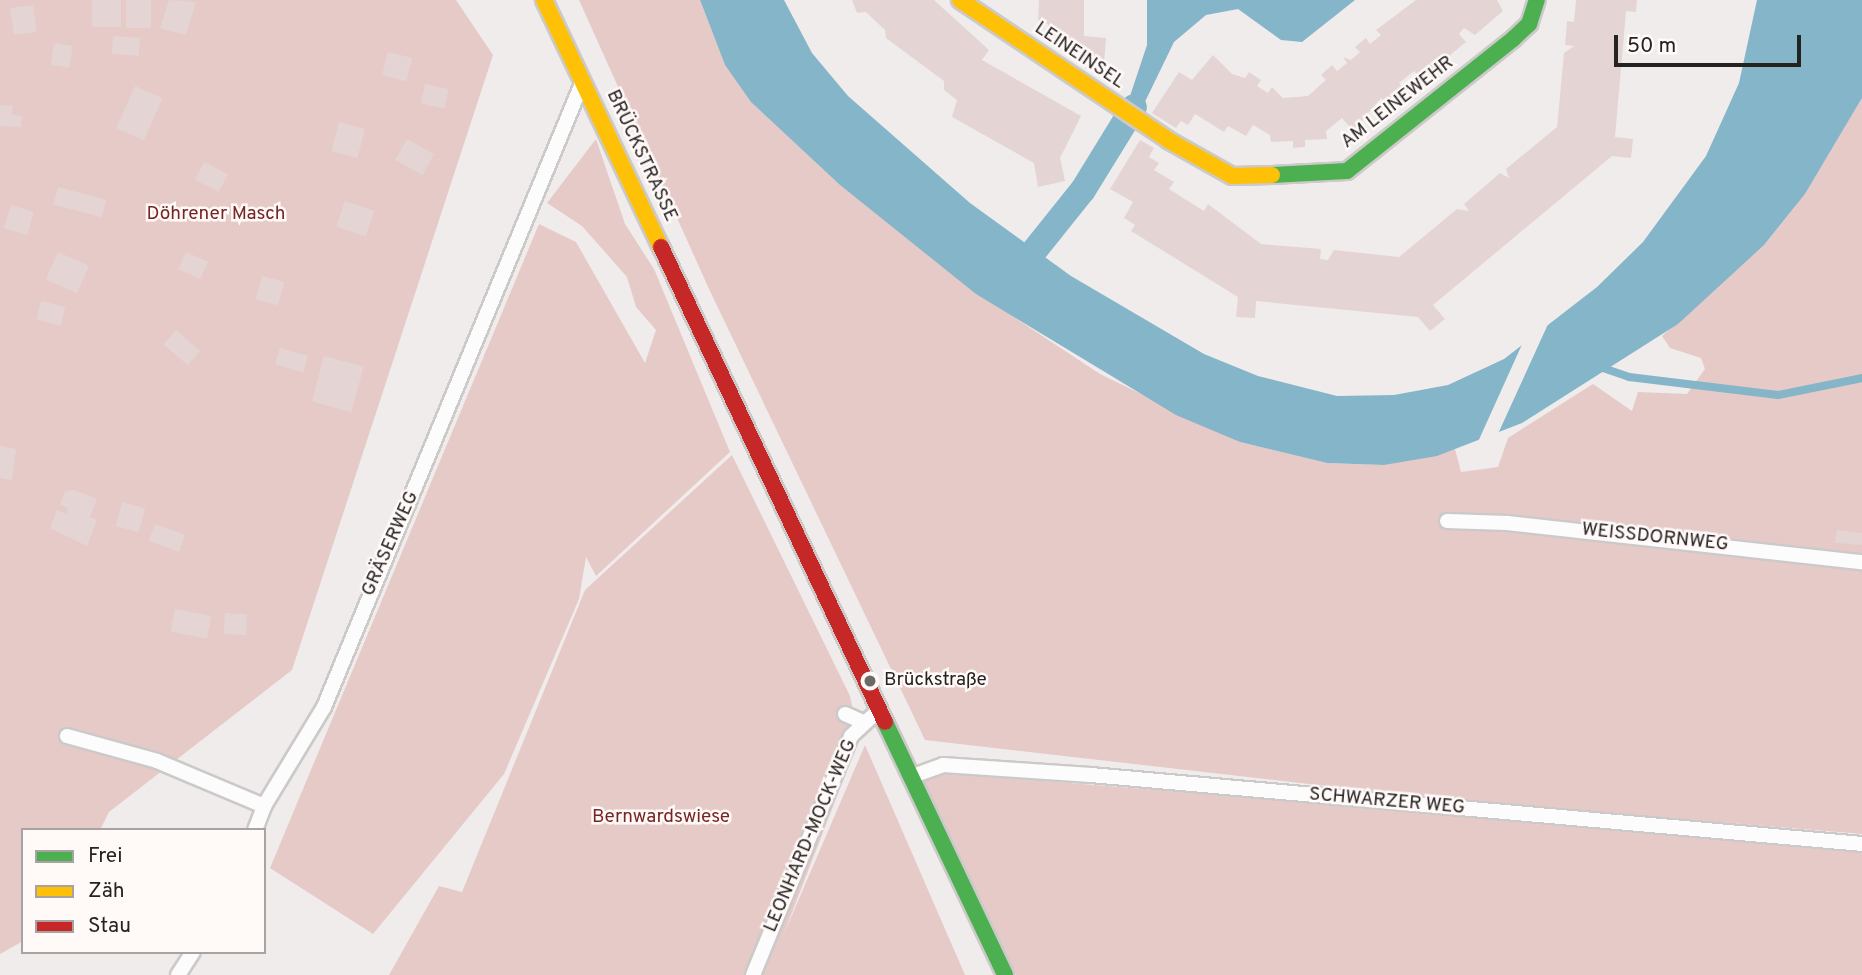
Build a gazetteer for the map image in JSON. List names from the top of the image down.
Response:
{
  "streets": {
    "street": ["LEINEINSEL", "AM LEINEWEHR", "BRÜCKSTRASSE"],
    "lane": [
      "WEISSDORNWEG",
      "GRÄSERWEG",
      "SCHWARZER WEG",
      "LEONHARD-MOCK-WEG"
    ]
  },
  "crossings": [
    ["LEINEINSEL", "AM LEINEWEHR"],
    ["BRÜCKSTRASSE", "GRÄSERWEG"],
    ["BRÜCKSTRASSE", "SCHWARZER WEG"],
    ["BRÜCKSTRASSE", "LEONHARD-MOCK-WEG"]
  ],
  "parks": ["Döhrener Masch", "Bernwardswiese"],
  "places": ["Brückstraße"],
  "legend": ["Frei", "Zäh", "Stau"],
  "scale_bar": "50 m"
}
